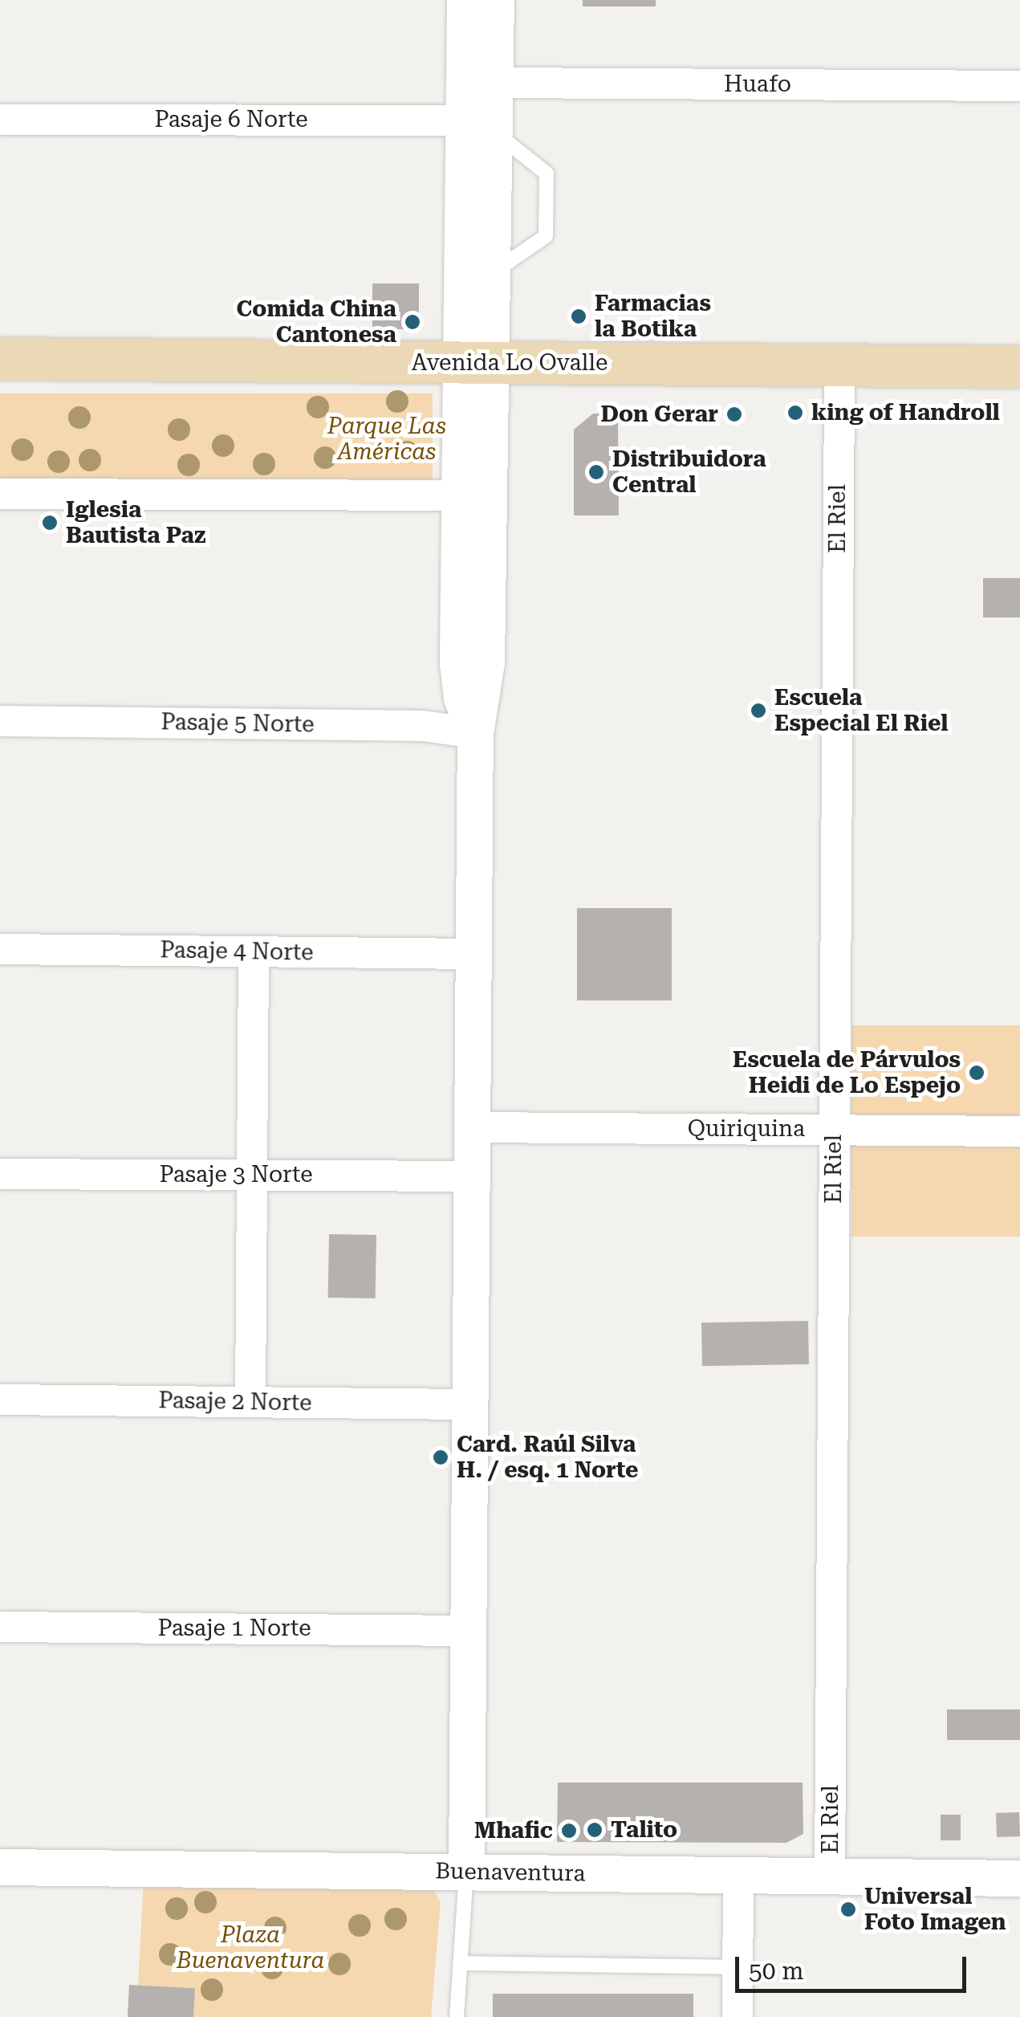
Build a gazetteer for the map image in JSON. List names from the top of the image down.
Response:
{
  "streets": {
    "main road": ["Avenida Lo Ovalle"],
    "street": [
      "Huafo",
      "Pasaje 6 Norte",
      "El Riel",
      "Pasaje 5 Norte",
      "Pasaje 4 Norte",
      "Quiriquina",
      "Pasaje 3 Norte",
      "Pasaje 2 Norte",
      "Pasaje 1 Norte",
      "Buenaventura"
    ]
  },
  "crossings": [
    ["Avenida Lo Ovalle", "El Riel"],
    ["El Riel", "Quiriquina"],
    ["El Riel", "Buenaventura"]
  ],
  "parks": ["Parque Las Américas", "Plaza Buenaventura"],
  "places": [
    "Farmacias la Botika",
    "Comida China Cantonesa",
    "king of Handroll",
    "Don Gerar",
    "Distribuidora Central",
    "Iglesia Bautista Paz",
    "Escuela Especial El Riel",
    "Escuela de Párvulos Heidi de Lo Espejo",
    "Card. Raúl Silva H. / esq. 1 Norte",
    "Talito",
    "Mhafic",
    "Universal Foto Imagen"
  ],
  "scale_bar": "50 m"
}
